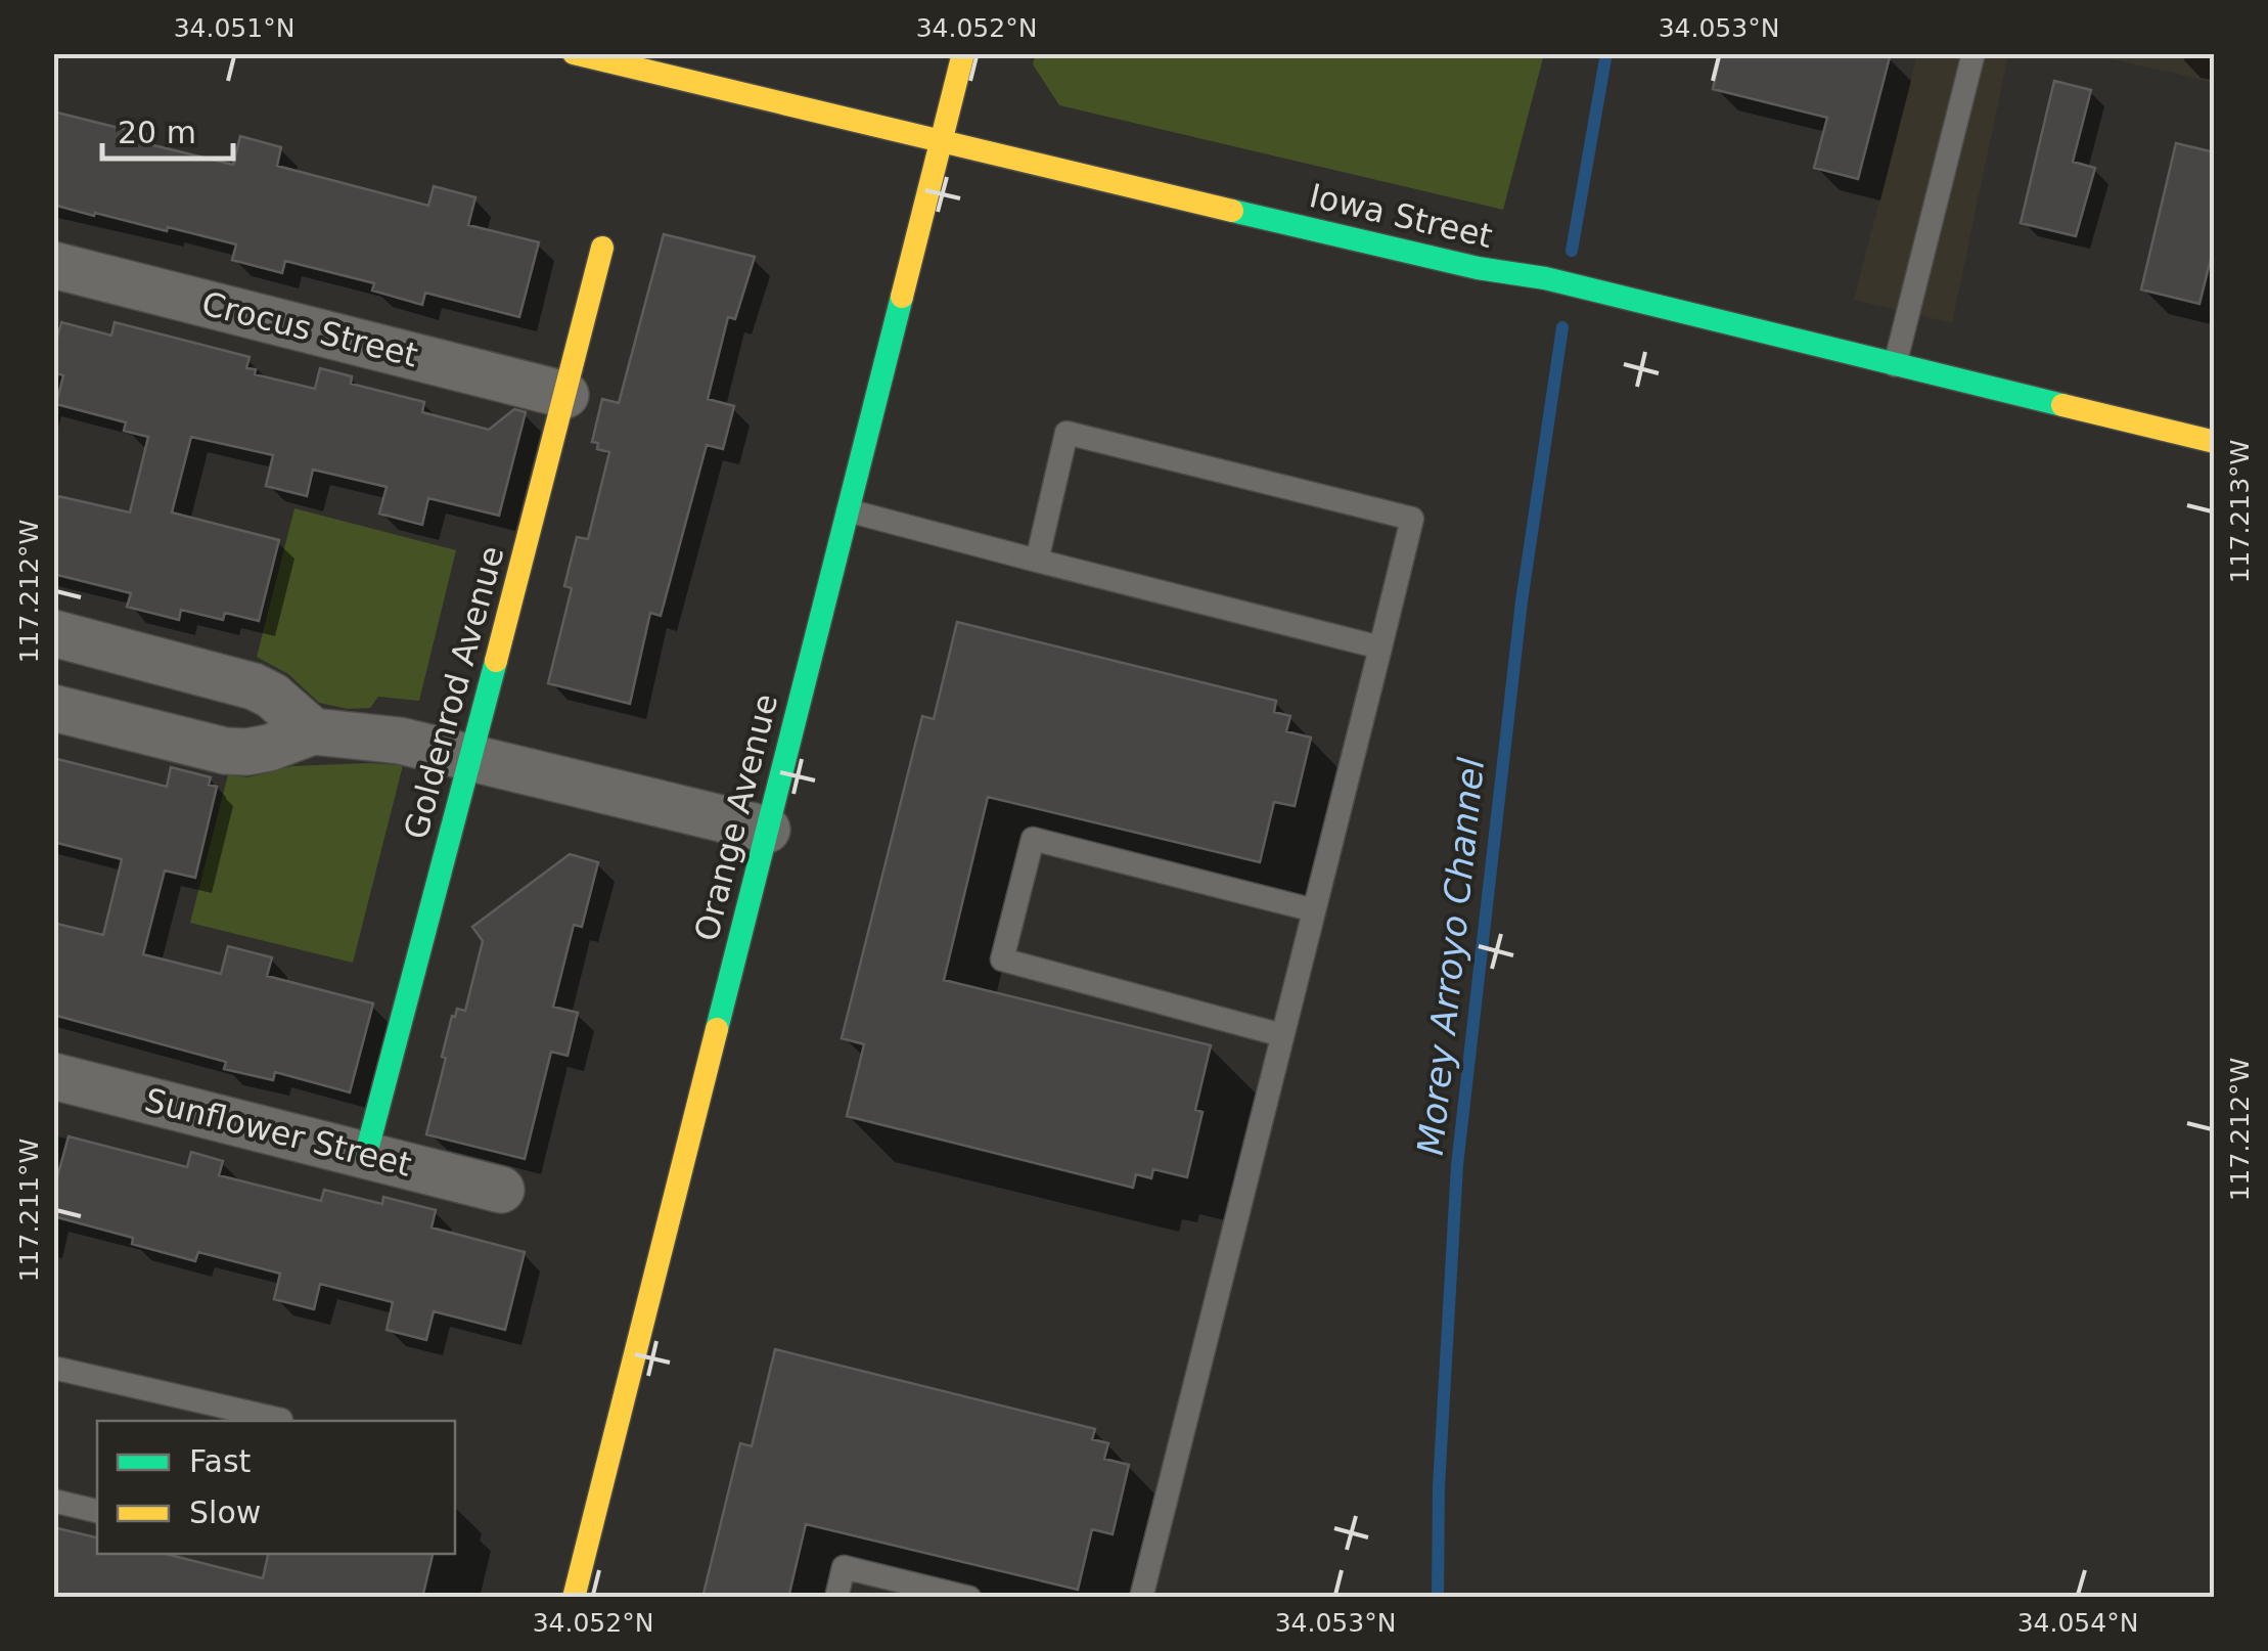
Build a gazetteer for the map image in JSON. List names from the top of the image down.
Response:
{
  "streets": {
    "street": [
      "Iowa Street",
      "Crocus Street",
      "Goldenrod Avenue",
      "Orange Avenue",
      "Sunflower Street"
    ]
  },
  "crossings": [
    ["Iowa Street", "Orange Avenue"],
    ["Crocus Street", "Goldenrod Avenue"],
    ["Goldenrod Avenue", "Sunflower Street"]
  ],
  "water": ["Morey Arroyo Channel"],
  "legend": ["Fast", "Slow"],
  "scale_bar": "20 m",
  "coordinates": [
    "34.051°N",
    "34.052°N",
    "34.053°N",
    "117.213°W",
    "117.212°W",
    "117.211°W",
    "34.054°N"
  ]
}
